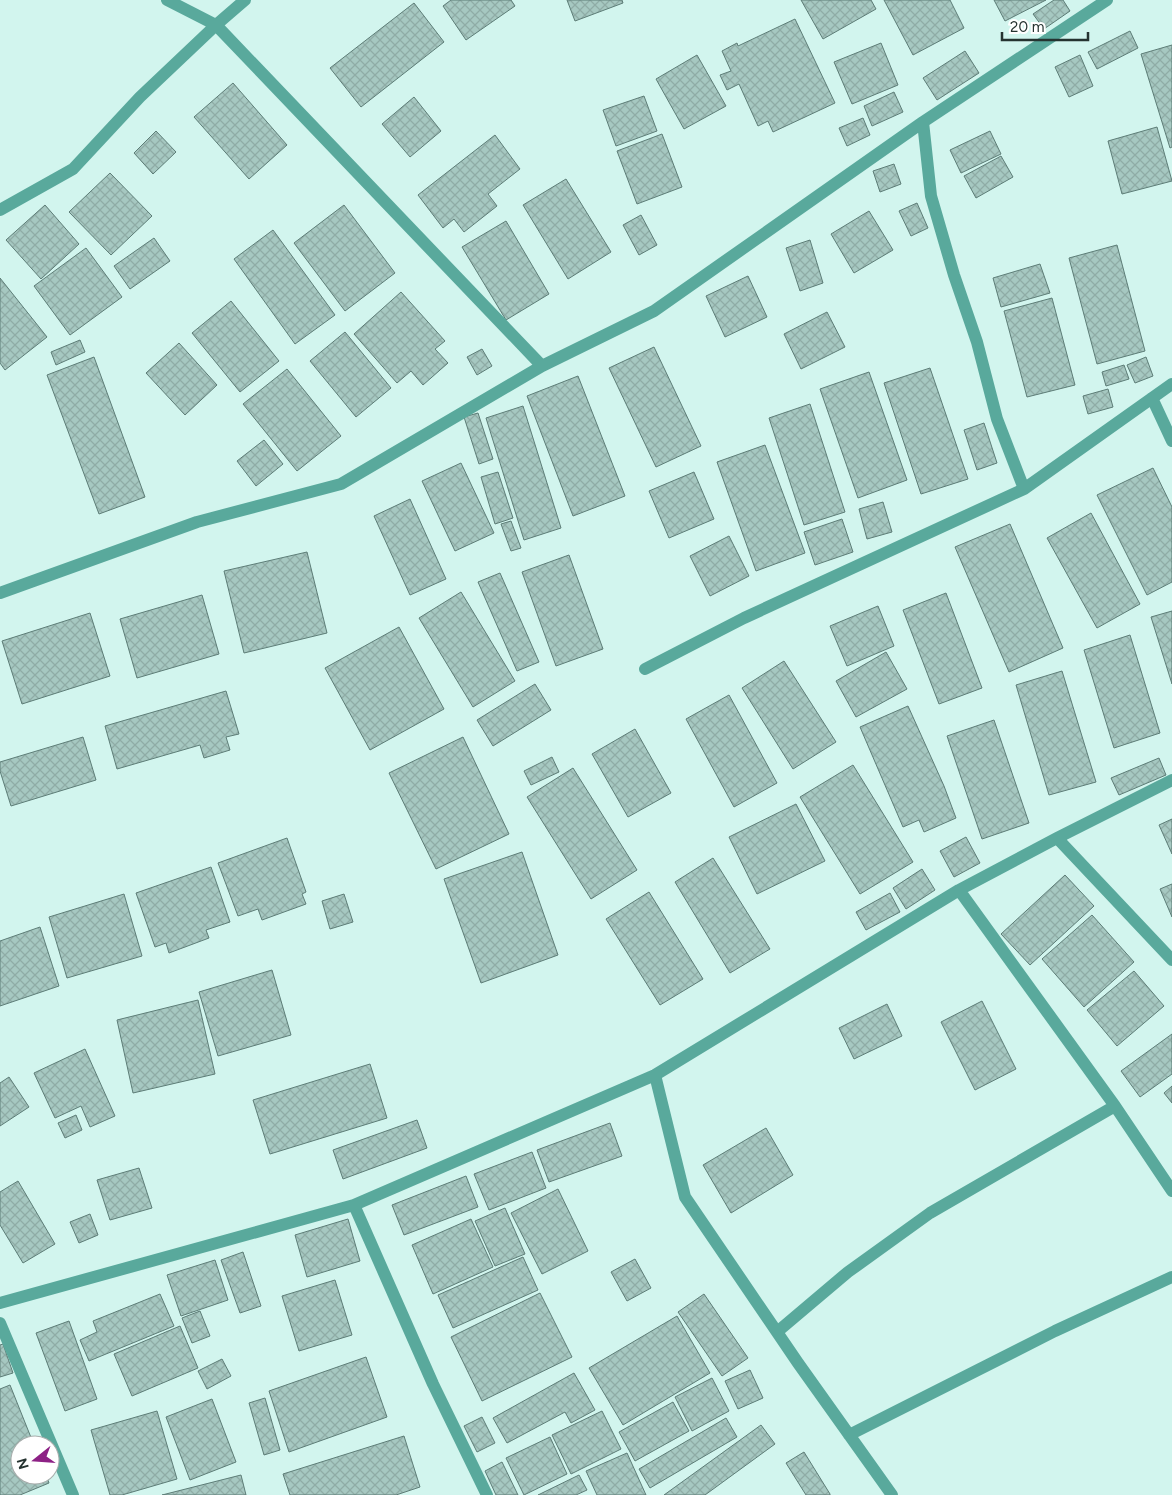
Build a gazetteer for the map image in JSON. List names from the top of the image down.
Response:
{
  "scale_bar": "20 m",
  "north": "left"
}
